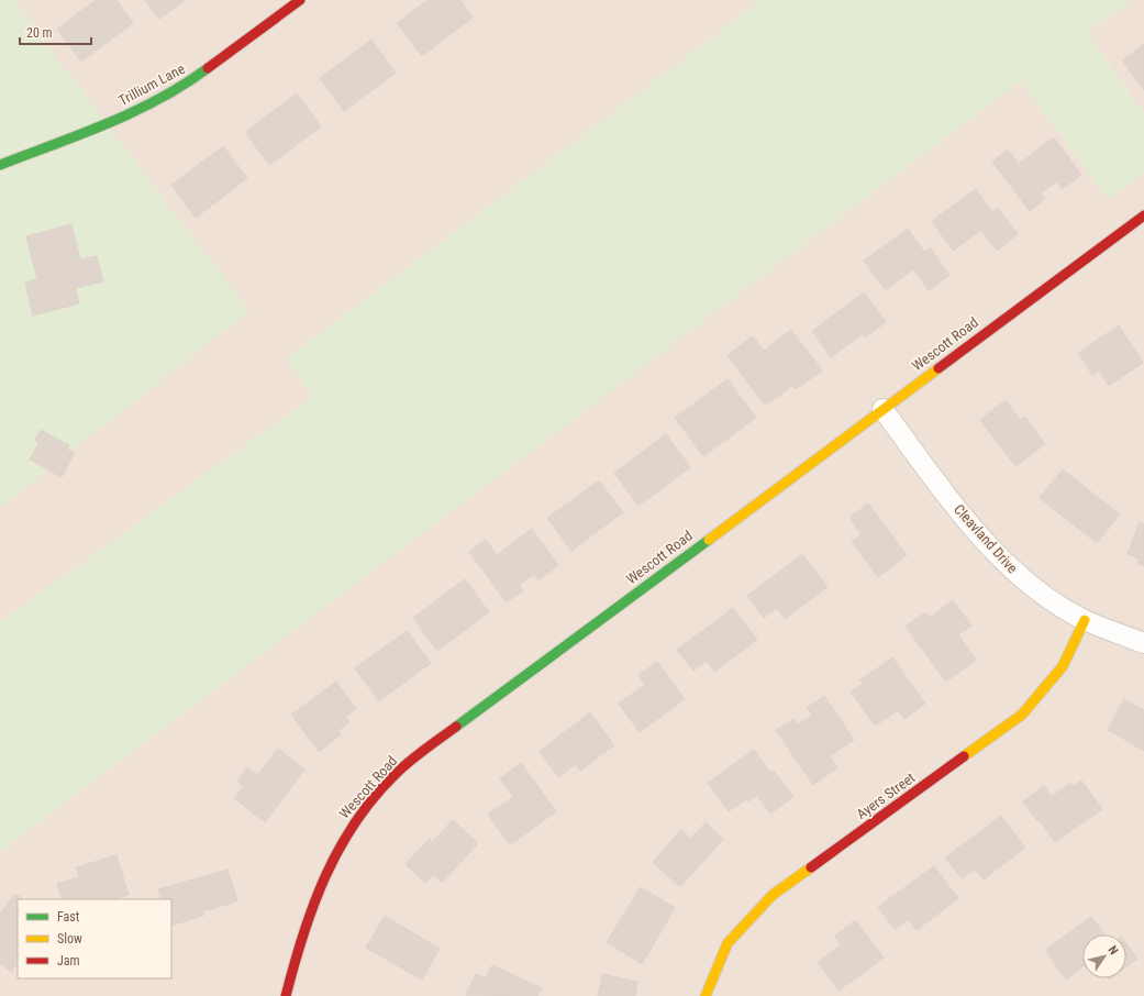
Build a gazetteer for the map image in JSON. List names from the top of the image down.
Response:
{
  "streets": {
    "street": [
      "Trillium Lane",
      "Wescott Road",
      "Cleavland Drive",
      "Ayers Street"
    ]
  },
  "crossings": [
    ["Wescott Road", "Cleavland Drive"],
    ["Cleavland Drive", "Ayers Street"]
  ],
  "legend": ["Fast", "Slow", "Jam"],
  "scale_bar": "20 m",
  "north": "top right"
}
